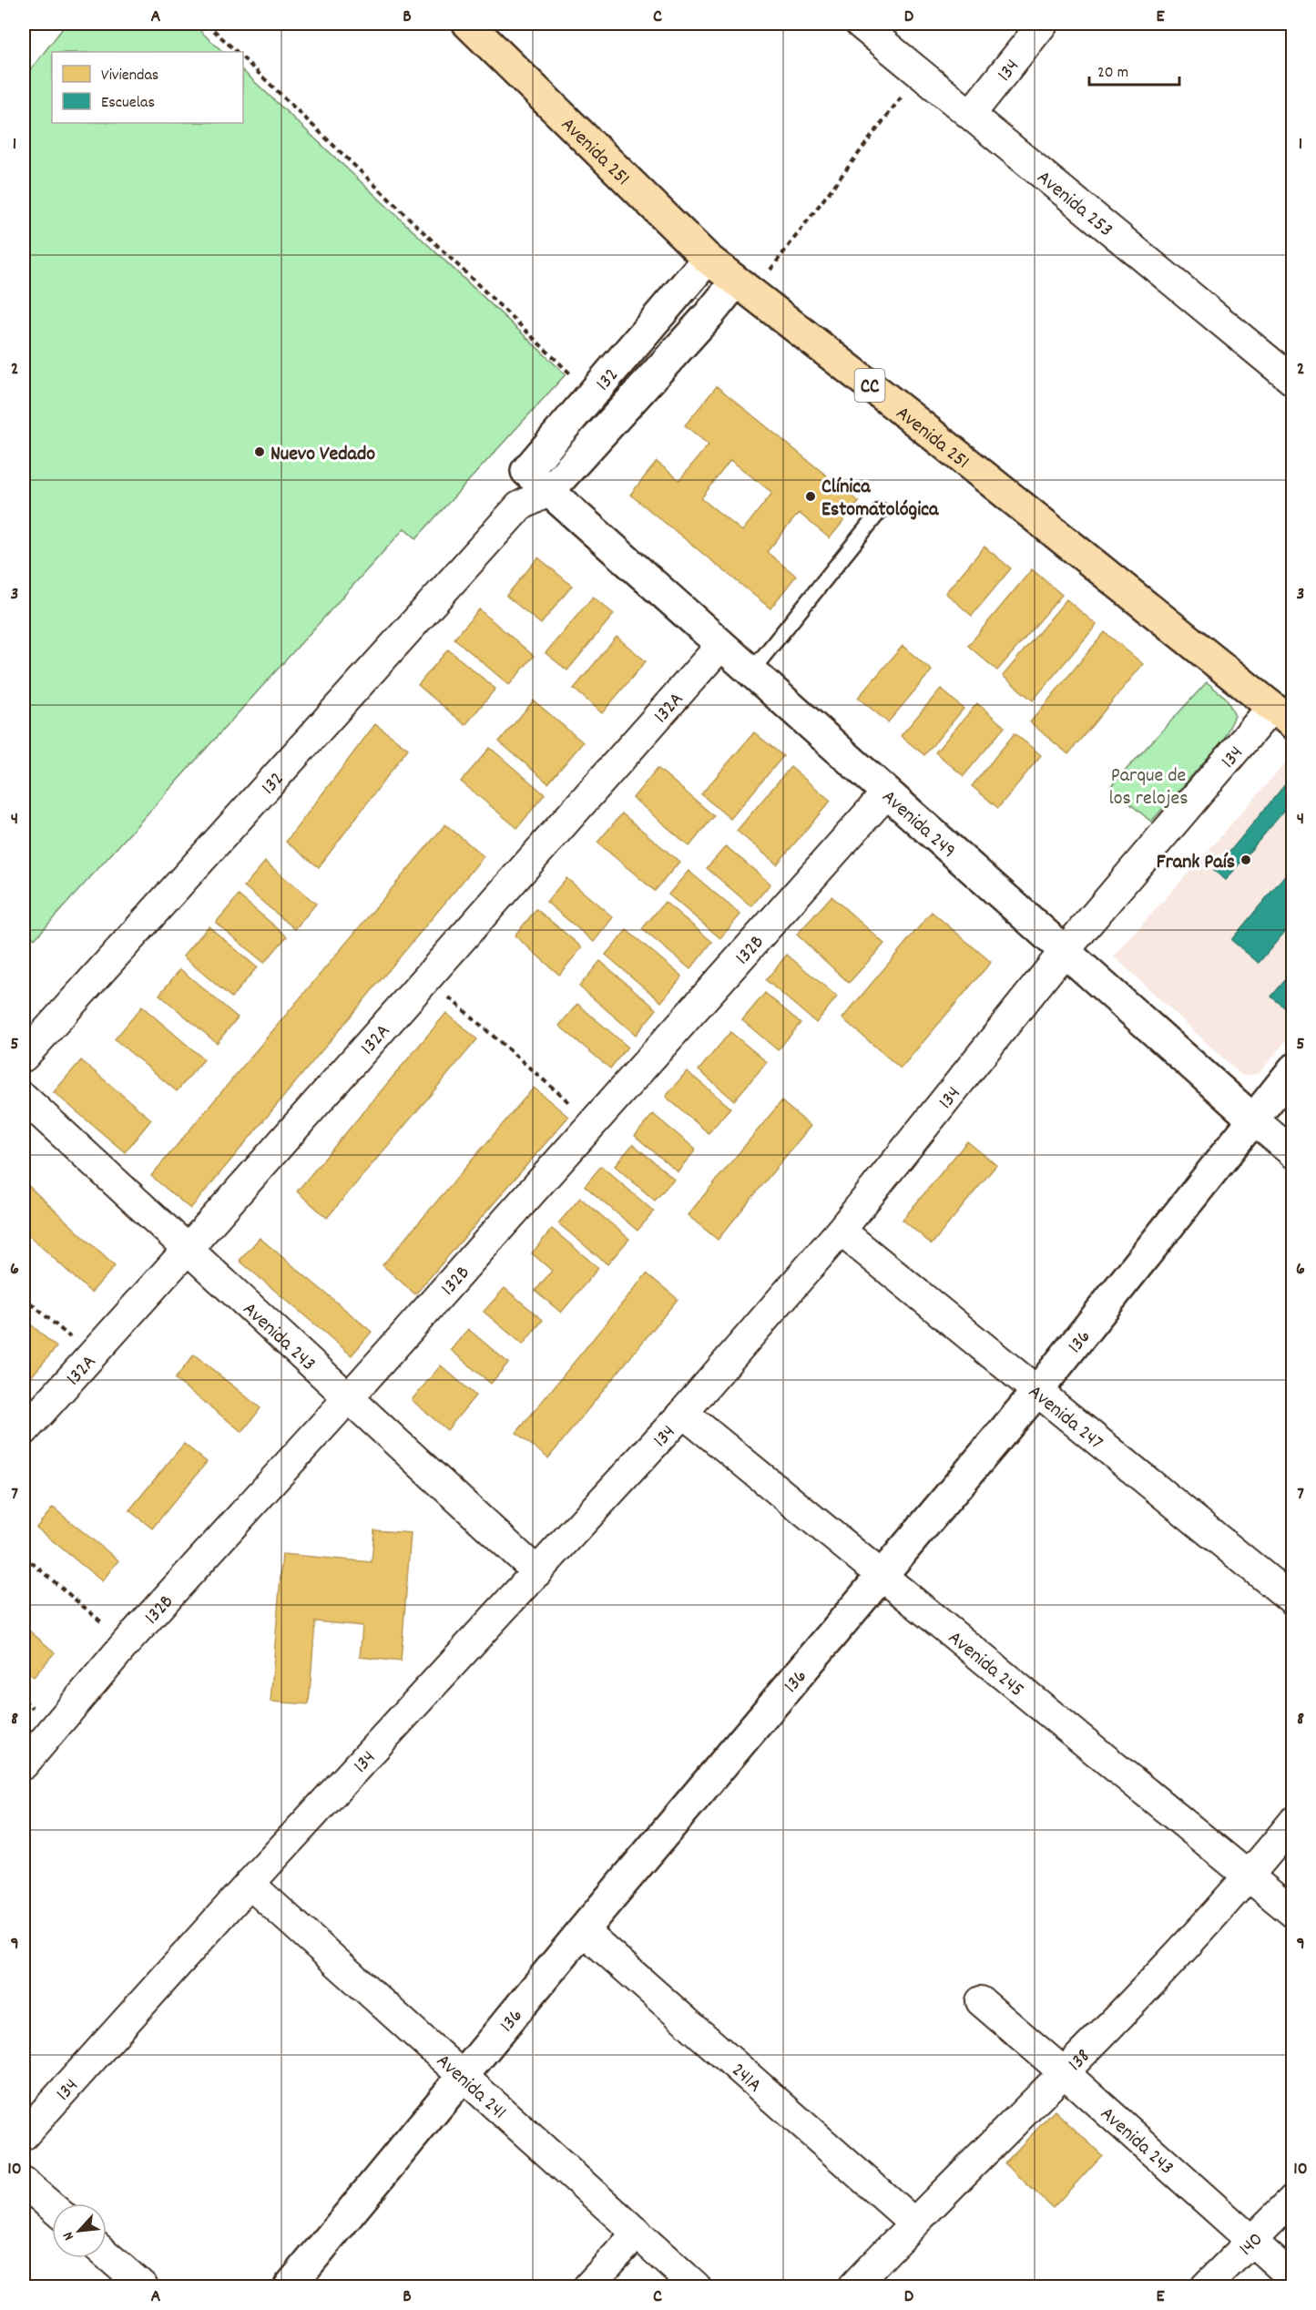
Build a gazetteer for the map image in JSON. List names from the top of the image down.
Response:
{
  "streets": {
    "main road": ["Avenida 251", "CC"],
    "street": [
      "134",
      "Avenida 253",
      "132",
      "132A",
      "Avenida 249",
      "132B",
      "Avenida 243",
      "136",
      "Avenida 247",
      "Avenida 245",
      "138",
      "241A",
      "Avenida 241",
      "140"
    ]
  },
  "crossings": [
    ["134", "Avenida 251"],
    ["134", "Avenida 253"],
    ["134", "Avenida 249"],
    ["134", "Avenida 243"],
    ["134", "Avenida 247"],
    ["134", "Avenida 245"],
    ["134", "Avenida 241"],
    ["Avenida 251", "132"],
    ["132", "Avenida 249"],
    ["132A", "Avenida 249"],
    ["132A", "Avenida 243"],
    ["Avenida 249", "132B"],
    ["Avenida 249", "136"],
    ["132B", "Avenida 243"],
    ["Avenida 243", "138"],
    ["Avenida 243", "140"],
    ["136", "Avenida 247"],
    ["136", "Avenida 245"],
    ["136", "241A"],
    ["136", "Avenida 241"],
    ["Avenida 245", "138"],
    ["138", "241A"]
  ],
  "parks": ["Parque de los relojes"],
  "places": ["Nuevo Vedado", "Clínica Estomatológica", "Frank País"],
  "legend": ["Viviendas", "Escuelas"],
  "scale_bar": "20 m",
  "north": "bottom left",
  "grid": {
    "columns": [
      "A",
      "B",
      "C",
      "D",
      "E"
    ],
    "rows": [
      "1",
      "2",
      "3",
      "4",
      "5",
      "6",
      "7",
      "8",
      "9",
      "10"
    ]
  }
}
